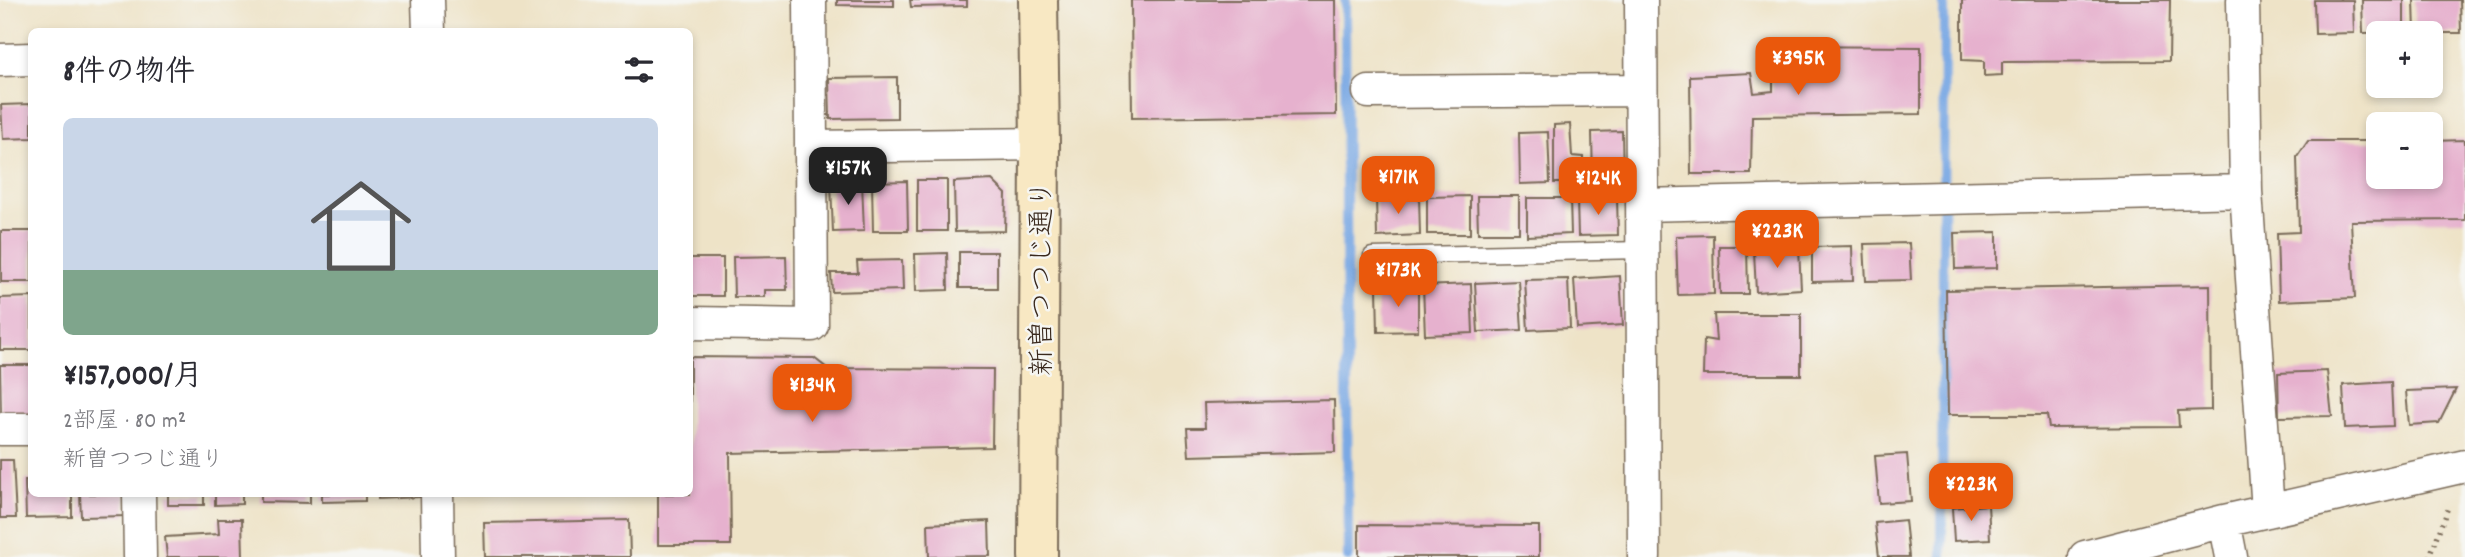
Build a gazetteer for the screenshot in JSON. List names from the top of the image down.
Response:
{
  "streets": {
    "street": ["新曽つつじ通り"]
  },
  "page": {
    "map_buttons": ["+", "−"],
    "heading": "8件の物件",
    "price": [
      "¥395K",
      "¥157K",
      "¥171K",
      "¥124K",
      "¥223K",
      "¥173K",
      "¥134K",
      "¥223K"
    ],
    "list": [
      {
        "name": "¥157,000/月",
        "note": "2部屋 · 80 m² · 新曽つつじ通り"
      }
    ]
  }
}
